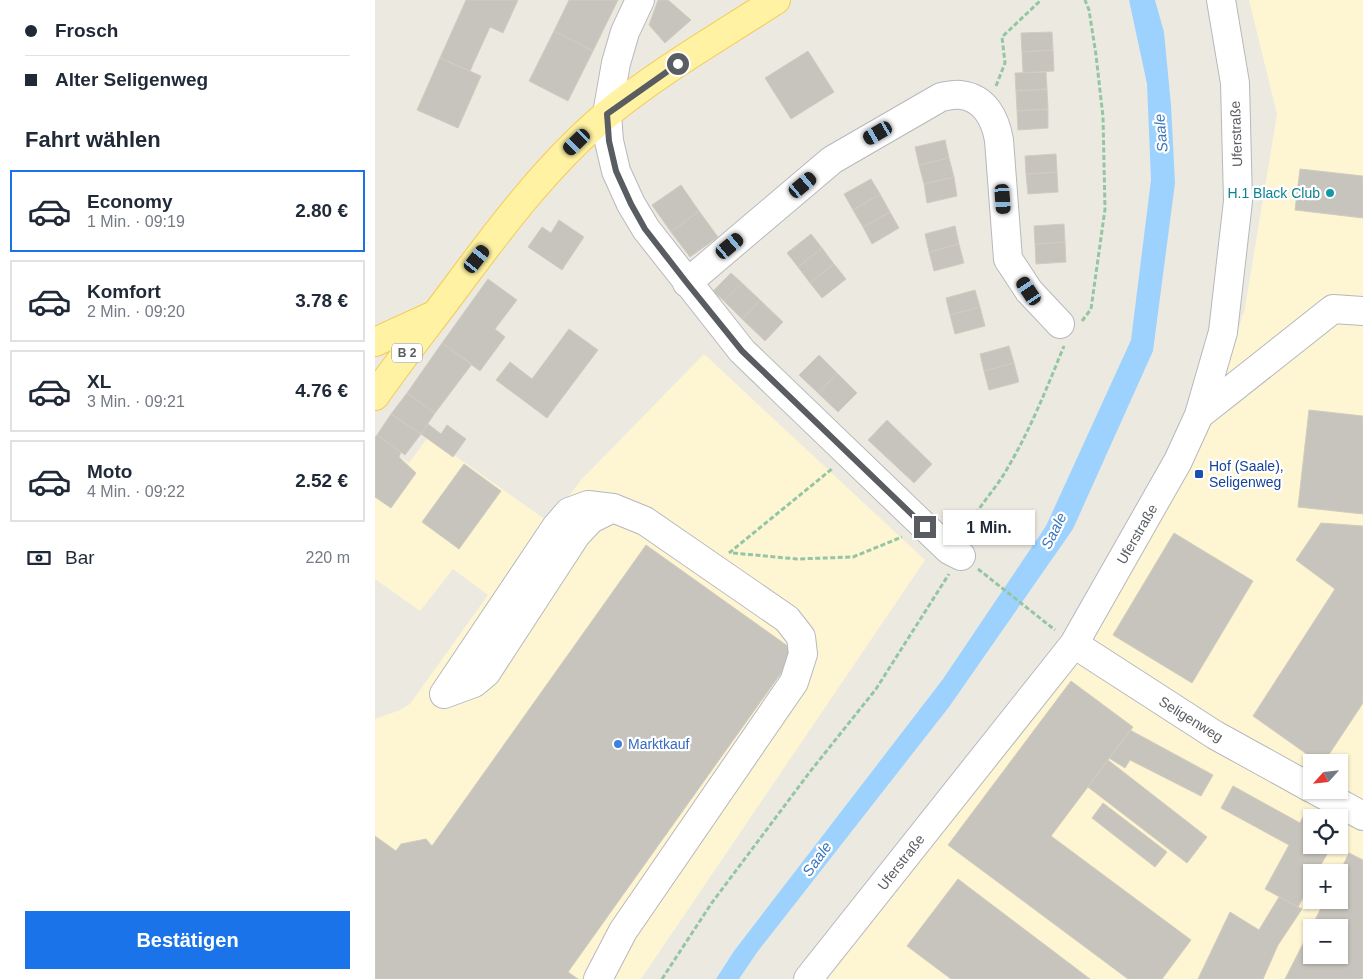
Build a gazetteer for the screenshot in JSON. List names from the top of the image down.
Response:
{
  "streets": {
    "main road": ["B 2"],
    "street": ["Uferstraße", "Seligenweg"]
  },
  "crossings": [
    ["Uferstraße", "Seligenweg"]
  ],
  "water": ["Saale"],
  "places": {
    "other": ["H.1 Black Club", "Marktkauf"],
    "transit": ["Hof (Saale), Seligenweg"]
  },
  "north": "bottom left",
  "page": {
    "banner": ["Frosch", "Alter Seligenweg"],
    "heading": "Fahrt wählen",
    "list": [
      {
        "name": "Economy",
        "note": "1 Min. · 09:19",
        "value": "2.80 €"
      },
      {
        "name": "Komfort",
        "note": "2 Min. · 09:20",
        "value": "3.78 €"
      },
      {
        "name": "XL",
        "note": "3 Min. · 09:21",
        "value": "4.76 €"
      },
      {
        "name": "Moto",
        "note": "4 Min. · 09:22",
        "value": "2.52 €"
      }
    ],
    "bubble": "1 Min.",
    "pay": ["Bar", "220 m"],
    "map_buttons": ["+", "−"],
    "buttons": "Bestätigen"
  }
}
